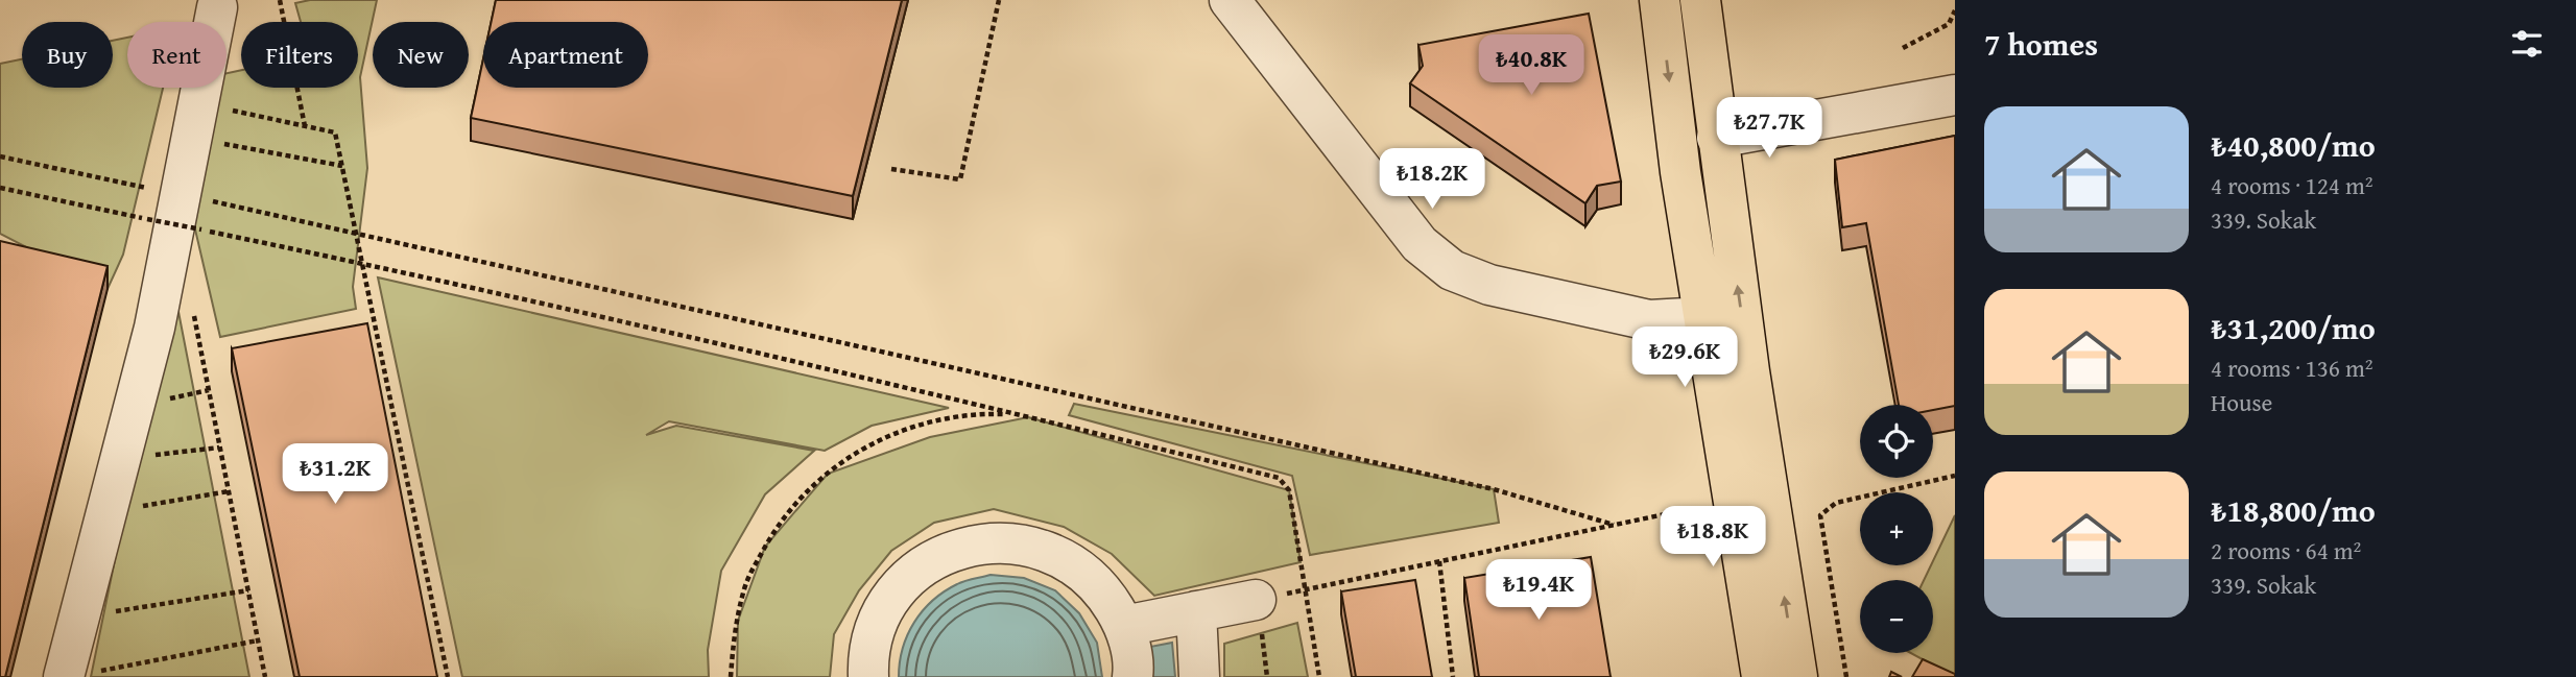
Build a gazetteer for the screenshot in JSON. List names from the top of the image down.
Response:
{
  "page": {
    "heading": "7 homes",
    "chip": [
      "Buy",
      "Rent",
      "Filters",
      "New",
      "Apartment"
    ],
    "price": [
      "₺40.8K",
      "₺27.7K",
      "₺18.2K",
      "₺29.6K",
      "₺31.2K",
      "₺18.8K",
      "₺19.4K"
    ],
    "list": [
      {
        "name": "₺40,800/mo",
        "note": "4 rooms · 124 m² · 339. Sokak"
      },
      {
        "name": "₺31,200/mo",
        "note": "4 rooms · 136 m² · House"
      },
      {
        "name": "₺18,800/mo",
        "note": "2 rooms · 64 m² · 339. Sokak"
      }
    ],
    "map_buttons": ["+", "−"]
  }
}
